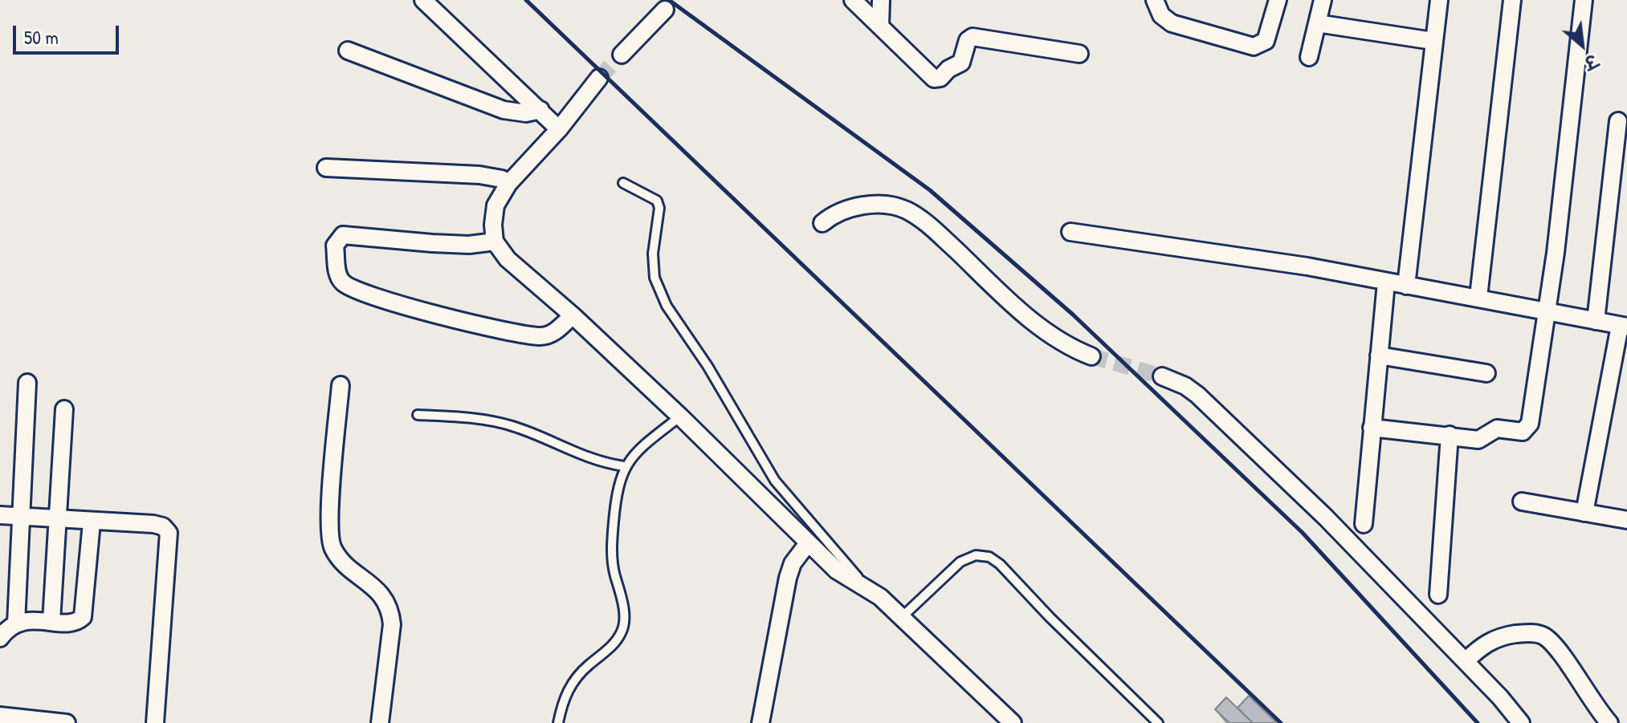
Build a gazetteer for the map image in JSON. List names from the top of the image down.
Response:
{
  "scale_bar": "50 m",
  "north": "bottom right"
}
